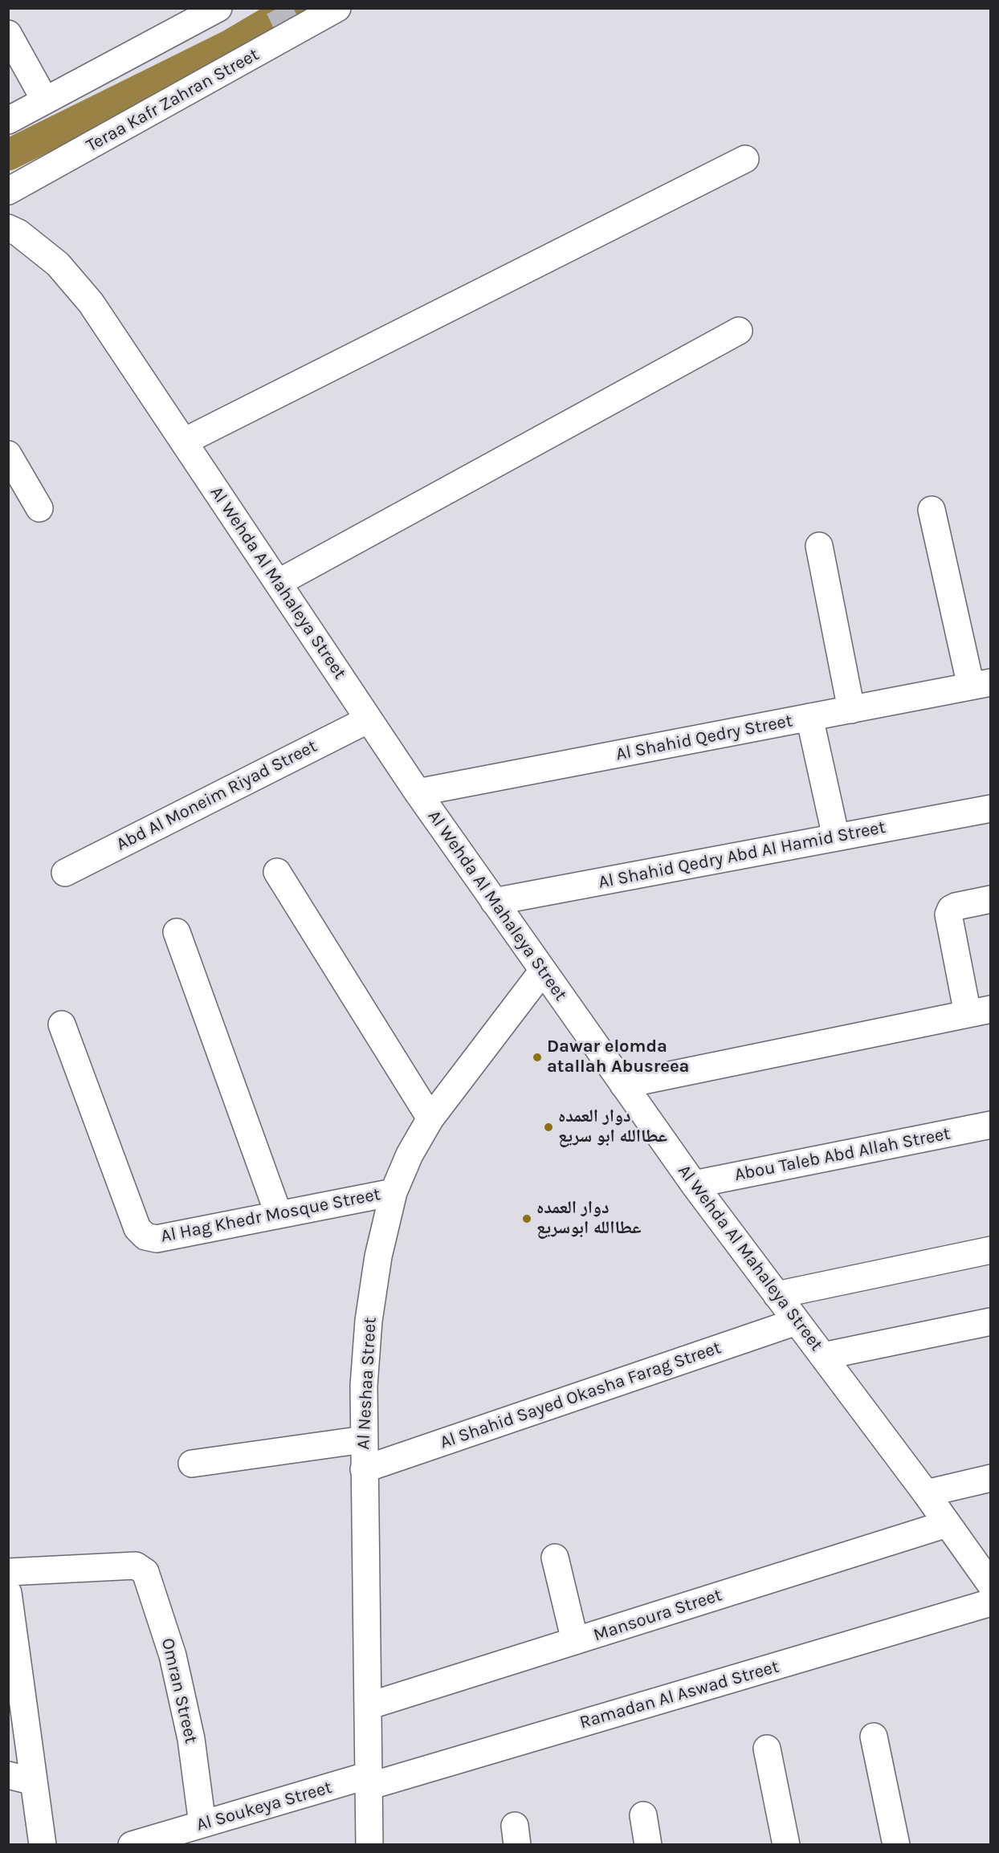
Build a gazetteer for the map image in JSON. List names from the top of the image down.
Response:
{
  "streets": {
    "street": [
      "Teraa Kafr Zahran Street",
      "Al Wehda Al Mahaleya Street",
      "Al Shahid Qedry Street",
      "Abd Al Moneim Riyad Street",
      "Al Shahid Qedry Abd Al Hamid Street",
      "Abou Taleb Abd Allah Street",
      "Al Hag Khedr Mosque Street",
      "Al Neshaa Street",
      "Al Shahid Sayed Okasha Farag Street",
      "Mansoura Street",
      "Omran Street",
      "Ramadan Al Aswad Street",
      "Al Soukeya Street"
    ]
  },
  "crossings": [
    ["Al Wehda Al Mahaleya Street", "Al Shahid Qedry Street"],
    ["Al Wehda Al Mahaleya Street", "Abd Al Moneim Riyad Street"],
    ["Al Wehda Al Mahaleya Street", "Al Shahid Qedry Abd Al Hamid Street"],
    ["Al Wehda Al Mahaleya Street", "Abou Taleb Abd Allah Street"],
    ["Al Wehda Al Mahaleya Street", "Al Neshaa Street"],
    ["Al Wehda Al Mahaleya Street", "Al Shahid Sayed Okasha Farag Street"],
    ["Al Wehda Al Mahaleya Street", "Mansoura Street"],
    ["Al Hag Khedr Mosque Street", "Al Neshaa Street"],
    ["Al Neshaa Street", "Al Shahid Sayed Okasha Farag Street"],
    ["Al Neshaa Street", "Mansoura Street"],
    ["Al Neshaa Street", "Ramadan Al Aswad Street"],
    ["Al Neshaa Street", "Al Soukeya Street"],
    ["Omran Street", "Al Soukeya Street"],
    ["Ramadan Al Aswad Street", "Al Soukeya Street"]
  ],
  "places": ["Dawar elomda atallah Abusreea", "دوار العمده عطاالله ابو سريع", "دوار العمده عطاالله ابوسريع"]
}
